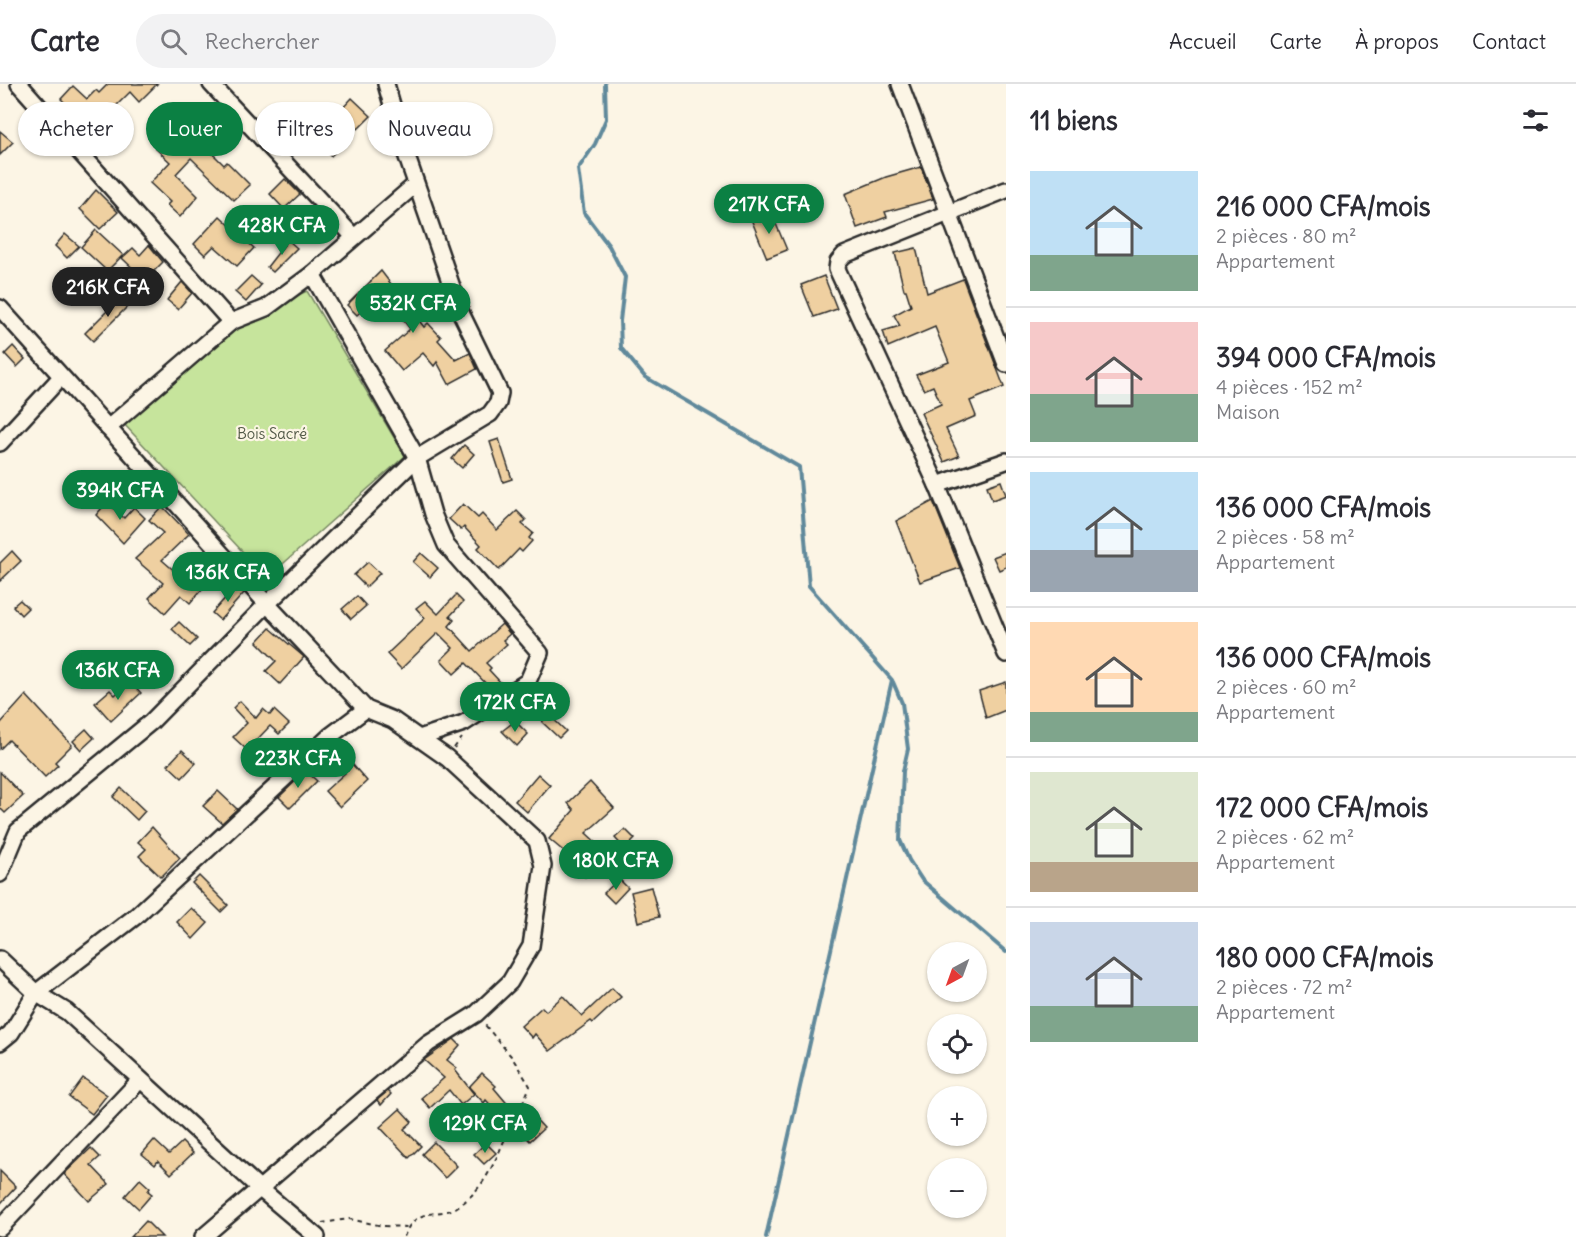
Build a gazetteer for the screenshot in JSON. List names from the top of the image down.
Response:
{
  "parks": ["Bois Sacré"],
  "north": "bottom left",
  "page": {
    "header": "Carte",
    "search": "Rechercher",
    "nav": [
      "Accueil",
      "Carte",
      "À propos",
      "Contact"
    ],
    "heading": "11 biens",
    "chip": [
      "Acheter",
      "Louer",
      "Filtres",
      "Nouveau"
    ],
    "list": [
      {
        "name": "216 000 CFA/mois",
        "note": "2 pièces · 80 m² · Appartement"
      },
      {
        "name": "394 000 CFA/mois",
        "note": "4 pièces · 152 m² · Maison"
      },
      {
        "name": "136 000 CFA/mois",
        "note": "2 pièces · 58 m² · Appartement"
      },
      {
        "name": "136 000 CFA/mois",
        "note": "2 pièces · 60 m² · Appartement"
      },
      {
        "name": "172 000 CFA/mois",
        "note": "2 pièces · 62 m² · Appartement"
      },
      {
        "name": "180 000 CFA/mois",
        "note": "2 pièces · 72 m² · Appartement"
      }
    ],
    "price": [
      "217K CFA",
      "428K CFA",
      "216K CFA",
      "532K CFA",
      "394K CFA",
      "136K CFA",
      "136K CFA",
      "172K CFA",
      "223K CFA",
      "180K CFA",
      "129K CFA"
    ],
    "map_buttons": ["+", "−"]
  }
}
